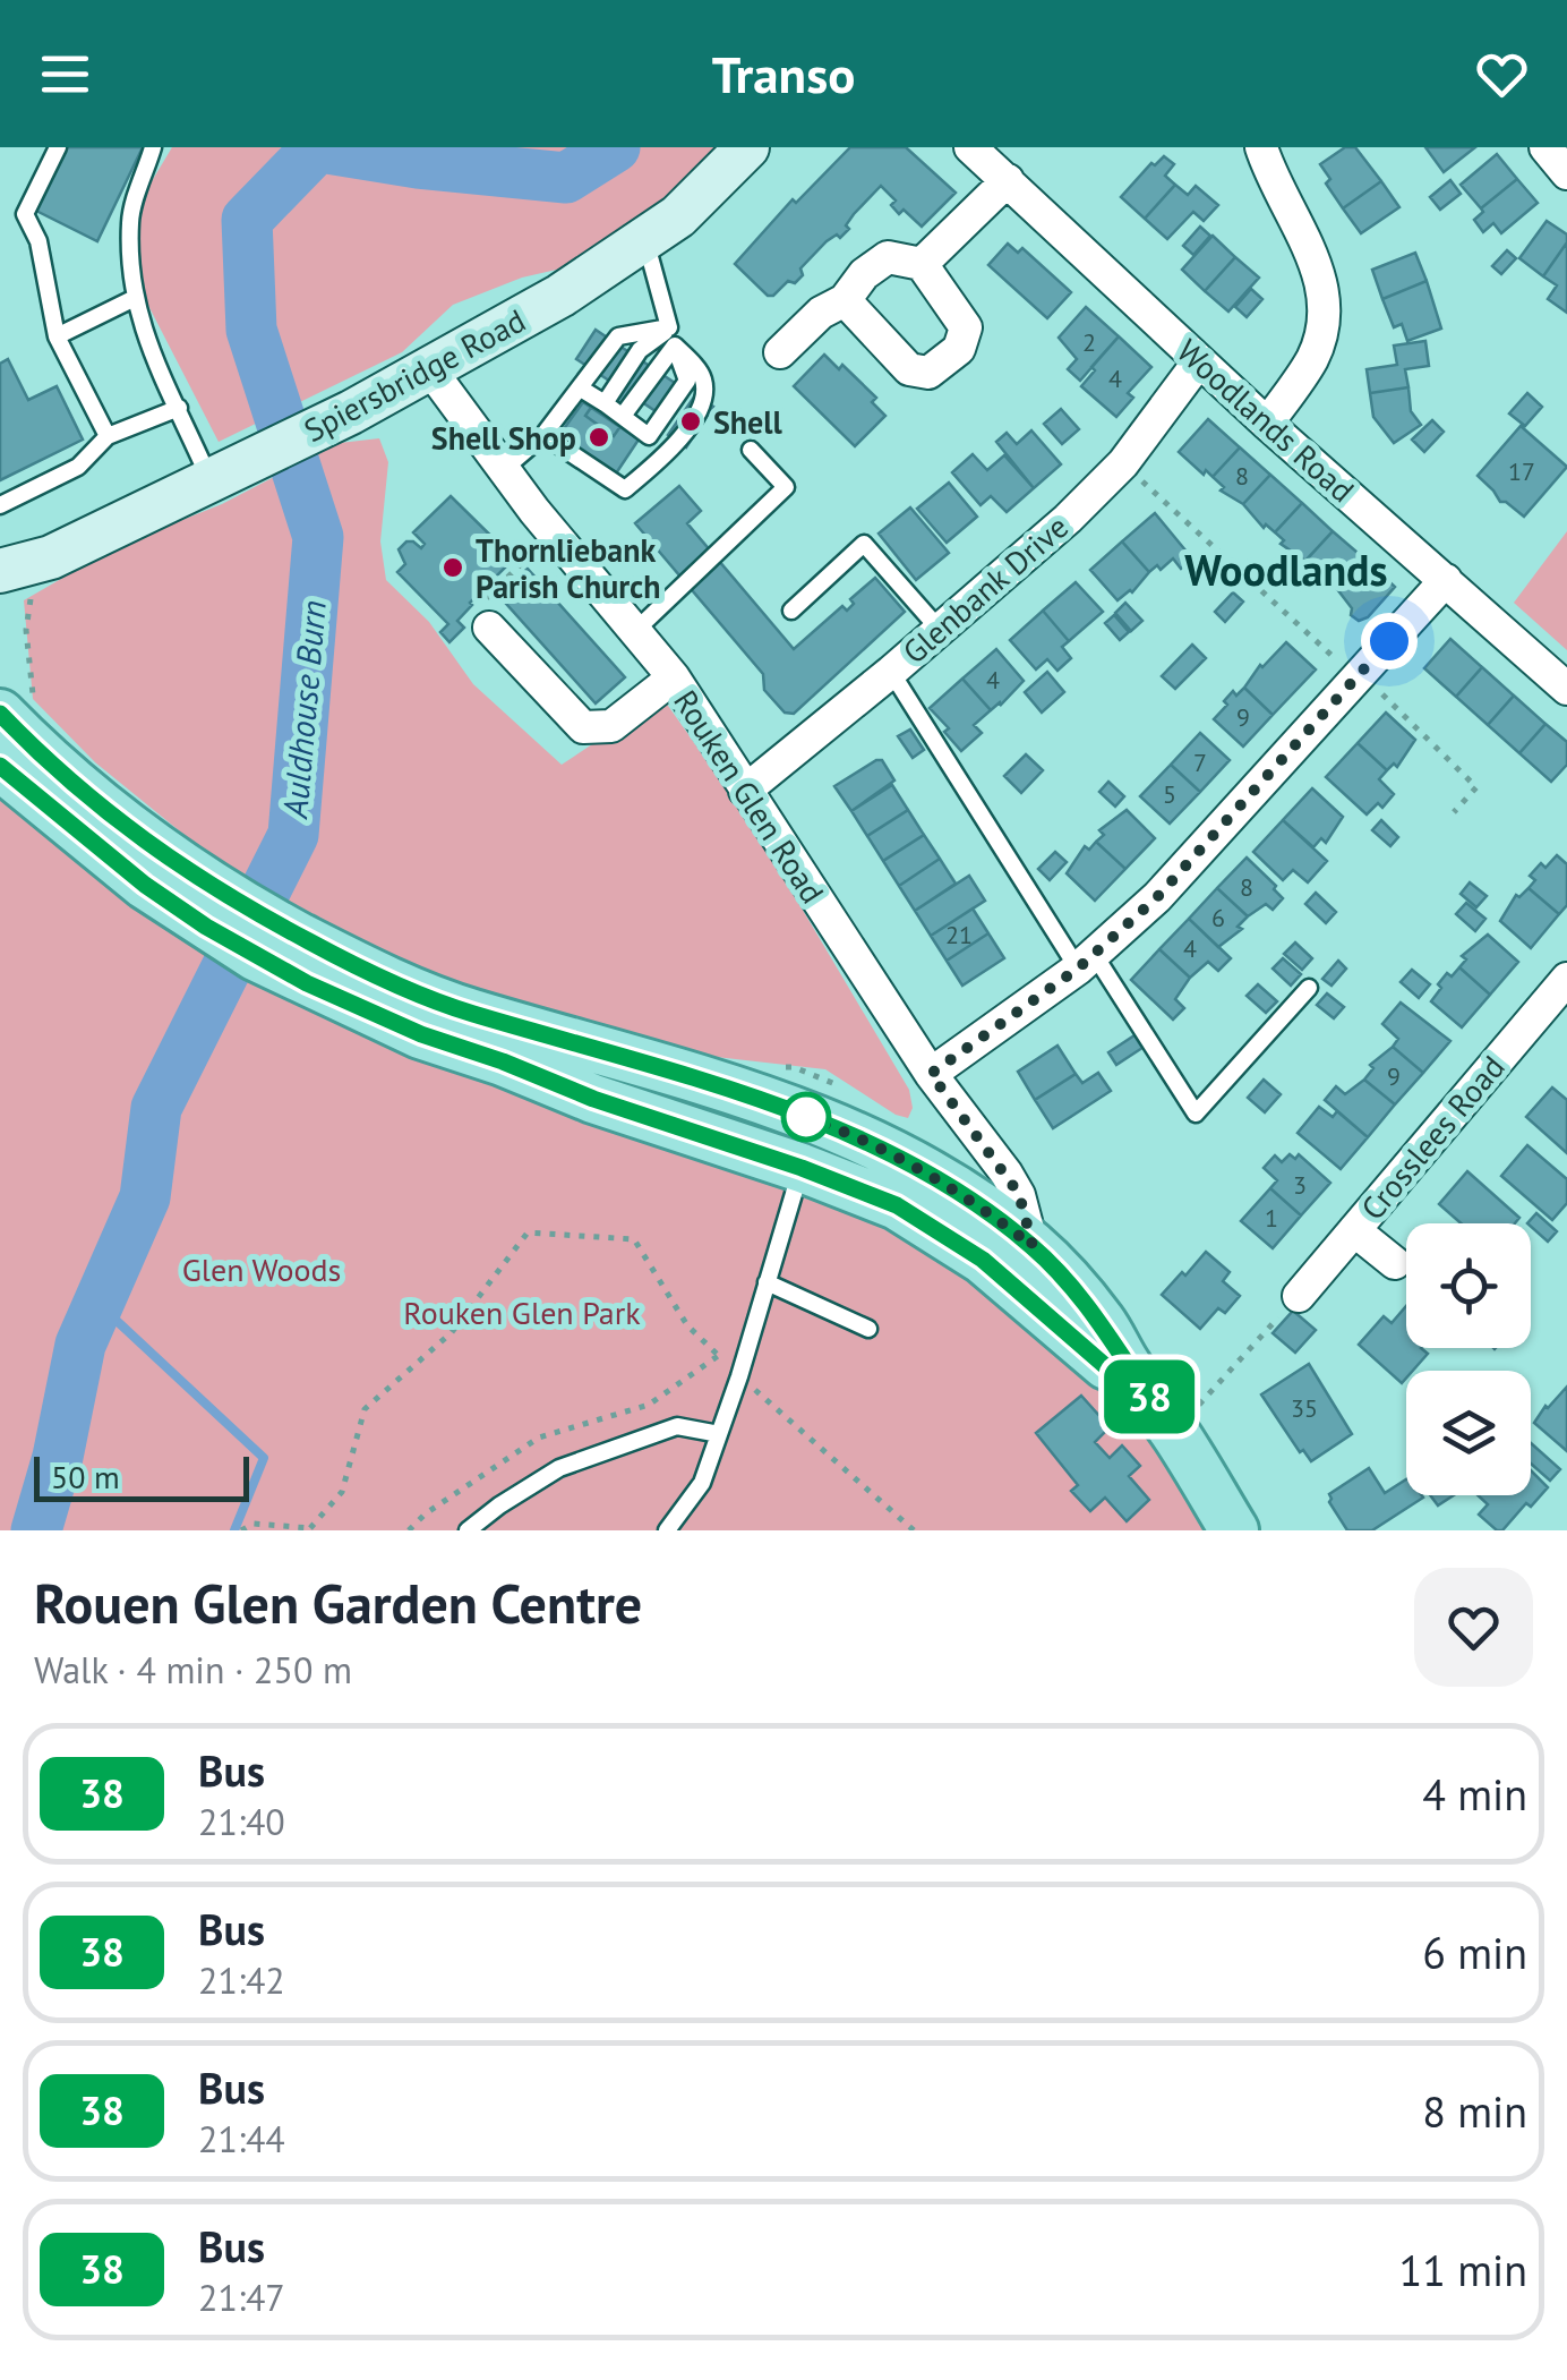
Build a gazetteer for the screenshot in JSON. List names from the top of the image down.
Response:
{
  "streets": {
    "main road": ["Spiersbridge Road", "Rouken Glen Road"],
    "street": ["Woodlands Road", "Glenbank Drive", "Crosslees Road"]
  },
  "crossings": [
    ["Spiersbridge Road", "Rouken Glen Road"],
    ["Woodlands Road", "Glenbank Drive"],
    ["Glenbank Drive", "Rouken Glen Road"]
  ],
  "districts": ["Woodlands"],
  "water": ["Auldhouse Burn"],
  "parks": ["Glen Woods", "Rouken Glen Park"],
  "places": ["Shell", "Shell Shop", "Thornliebank Parish Church"],
  "lines": ["bus line 38"],
  "house_numbers": [
    "2",
    "4",
    "17",
    "8",
    "4",
    "9",
    "7",
    "5",
    "8",
    "6",
    "21",
    "4",
    "9",
    "3",
    "1",
    "35"
  ],
  "scale_bar": "50 m",
  "page": {
    "header": "Transo",
    "on_map": "38",
    "scale": "50 m",
    "heading": ["Rouen Glen Garden Centre", "Walk · 4 min · 250 m"],
    "list": [
      {
        "mark": "38",
        "name": "Bus",
        "note": "21:40",
        "value": "4 min"
      },
      {
        "mark": "38",
        "name": "Bus",
        "note": "21:42",
        "value": "6 min"
      },
      {
        "mark": "38",
        "name": "Bus",
        "note": "21:44",
        "value": "8 min"
      },
      {
        "mark": "38",
        "name": "Bus",
        "note": "21:47",
        "value": "11 min"
      }
    ]
  }
}
